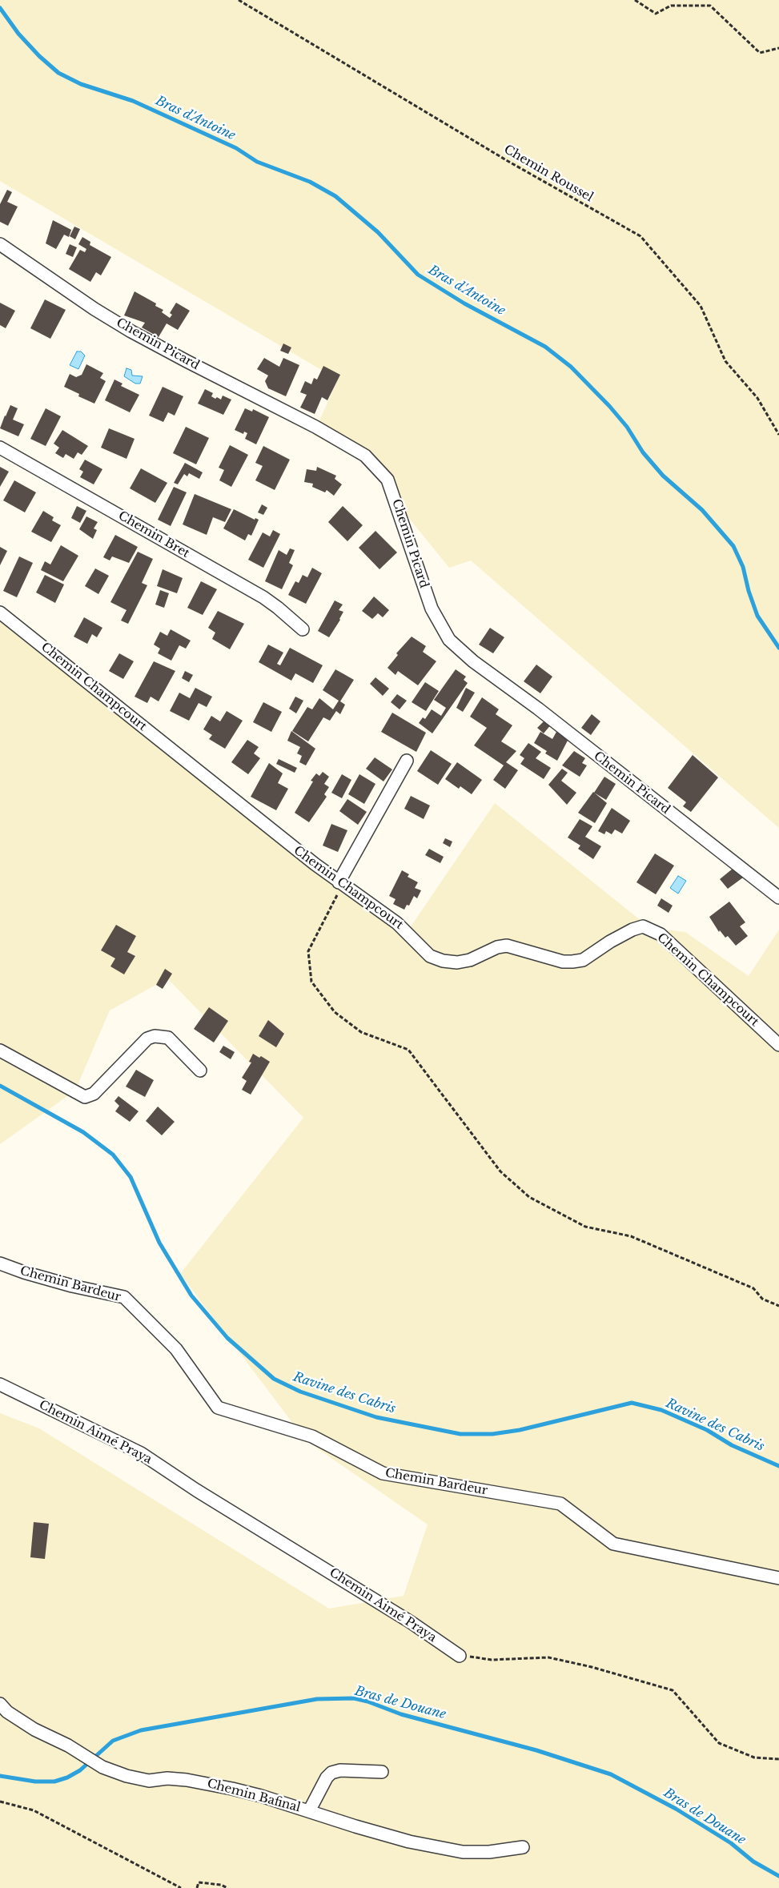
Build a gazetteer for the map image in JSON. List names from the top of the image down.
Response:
{
  "streets": {
    "street": [
      "Chemin Picard",
      "Chemin Bret",
      "Chemin Champcourt",
      "Chemin Bardeur",
      "Chemin Aimé Praya",
      "Chemin Bafinal"
    ],
    "path": ["Chemin Roussel"]
  },
  "water": ["Bras d'Antoine", "Ravine des Cabris", "Bras de Douane"]
}
